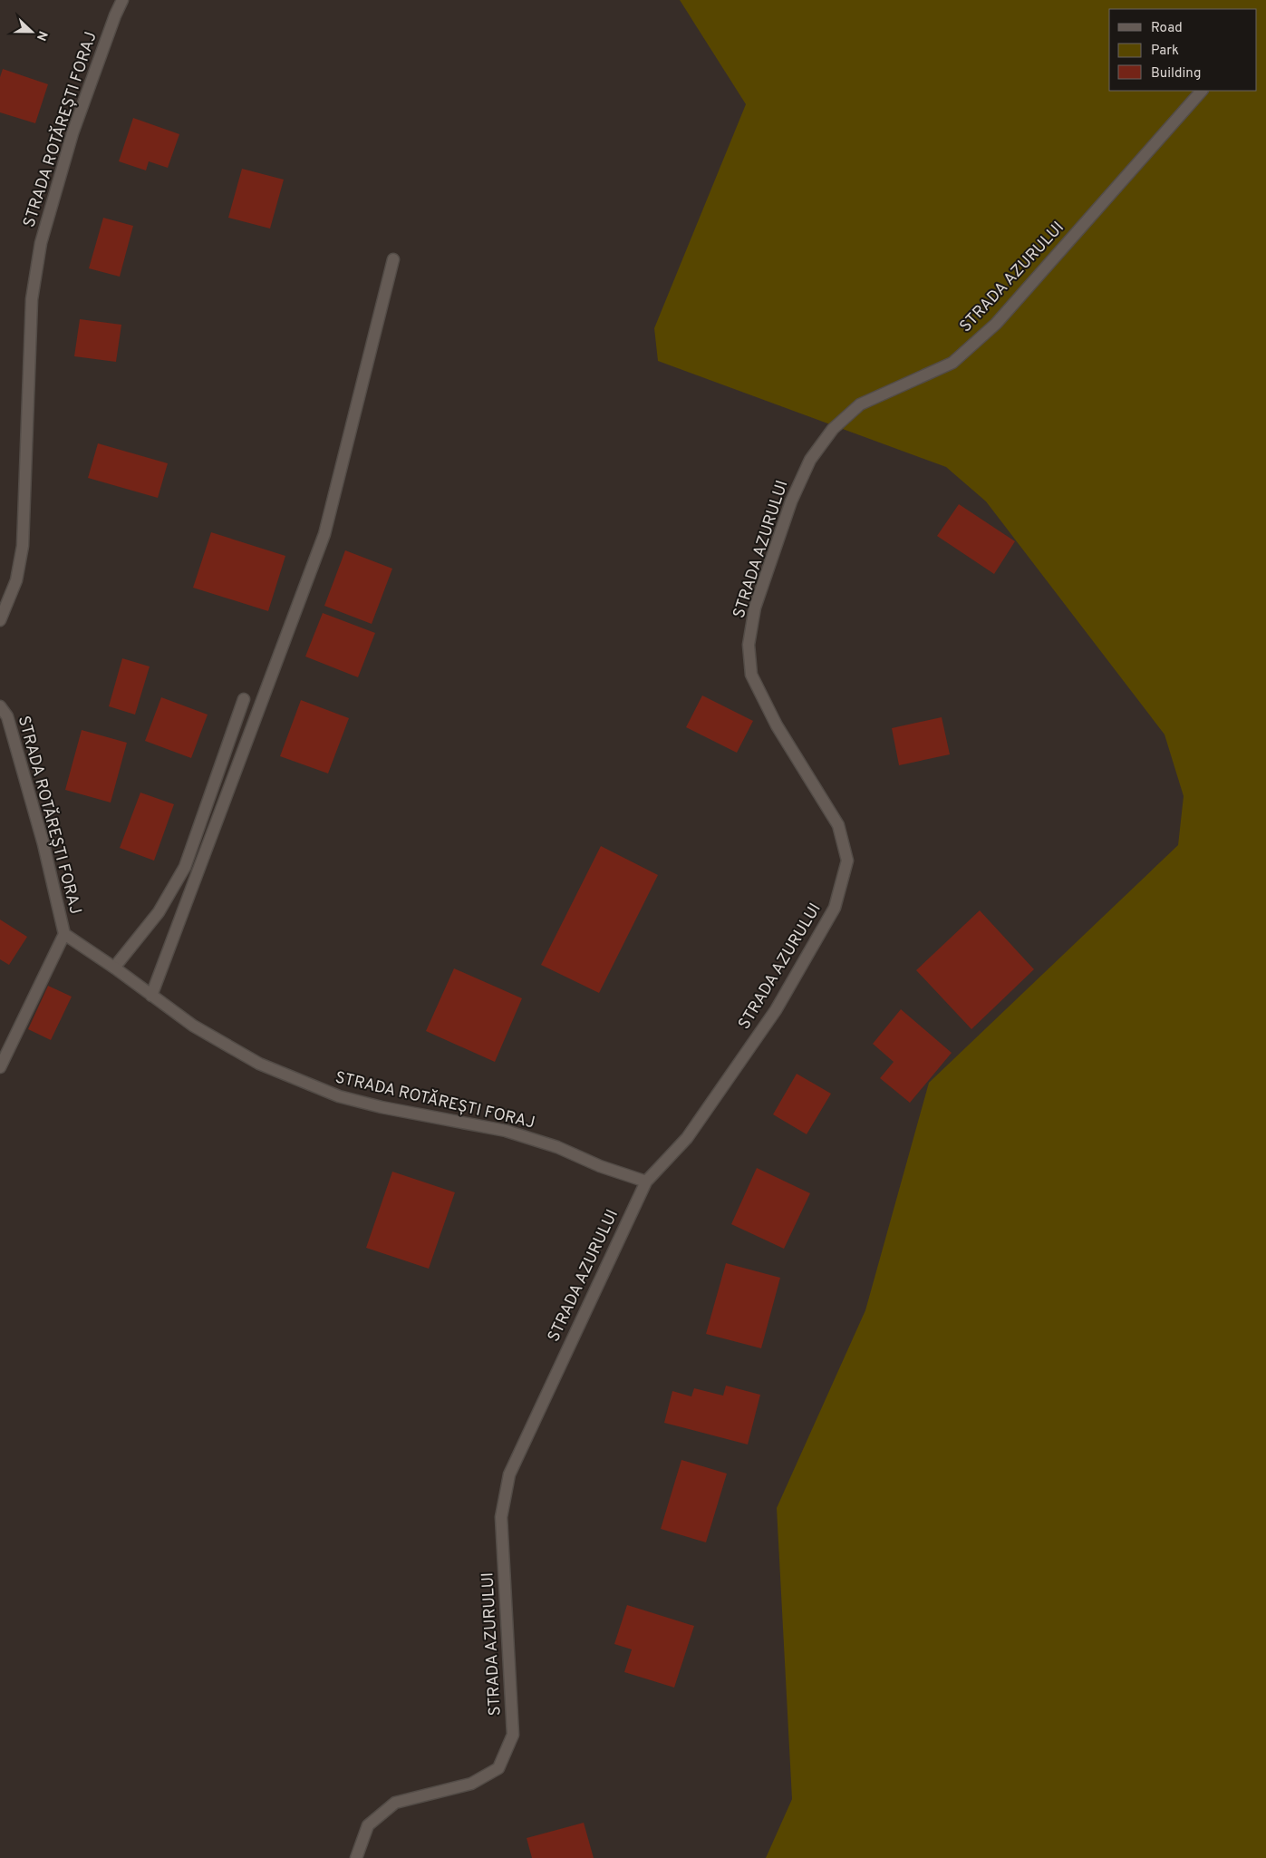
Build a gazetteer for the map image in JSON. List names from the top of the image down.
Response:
{
  "streets": {
    "street": ["STRADA ROTĂREȘTI FORAJ", "STRADA AZURULUI"]
  },
  "crossings": [
    ["STRADA ROTĂREȘTI FORAJ", "STRADA AZURULUI"]
  ],
  "legend": ["Road", "Park", "Building"],
  "north": "right"
}
